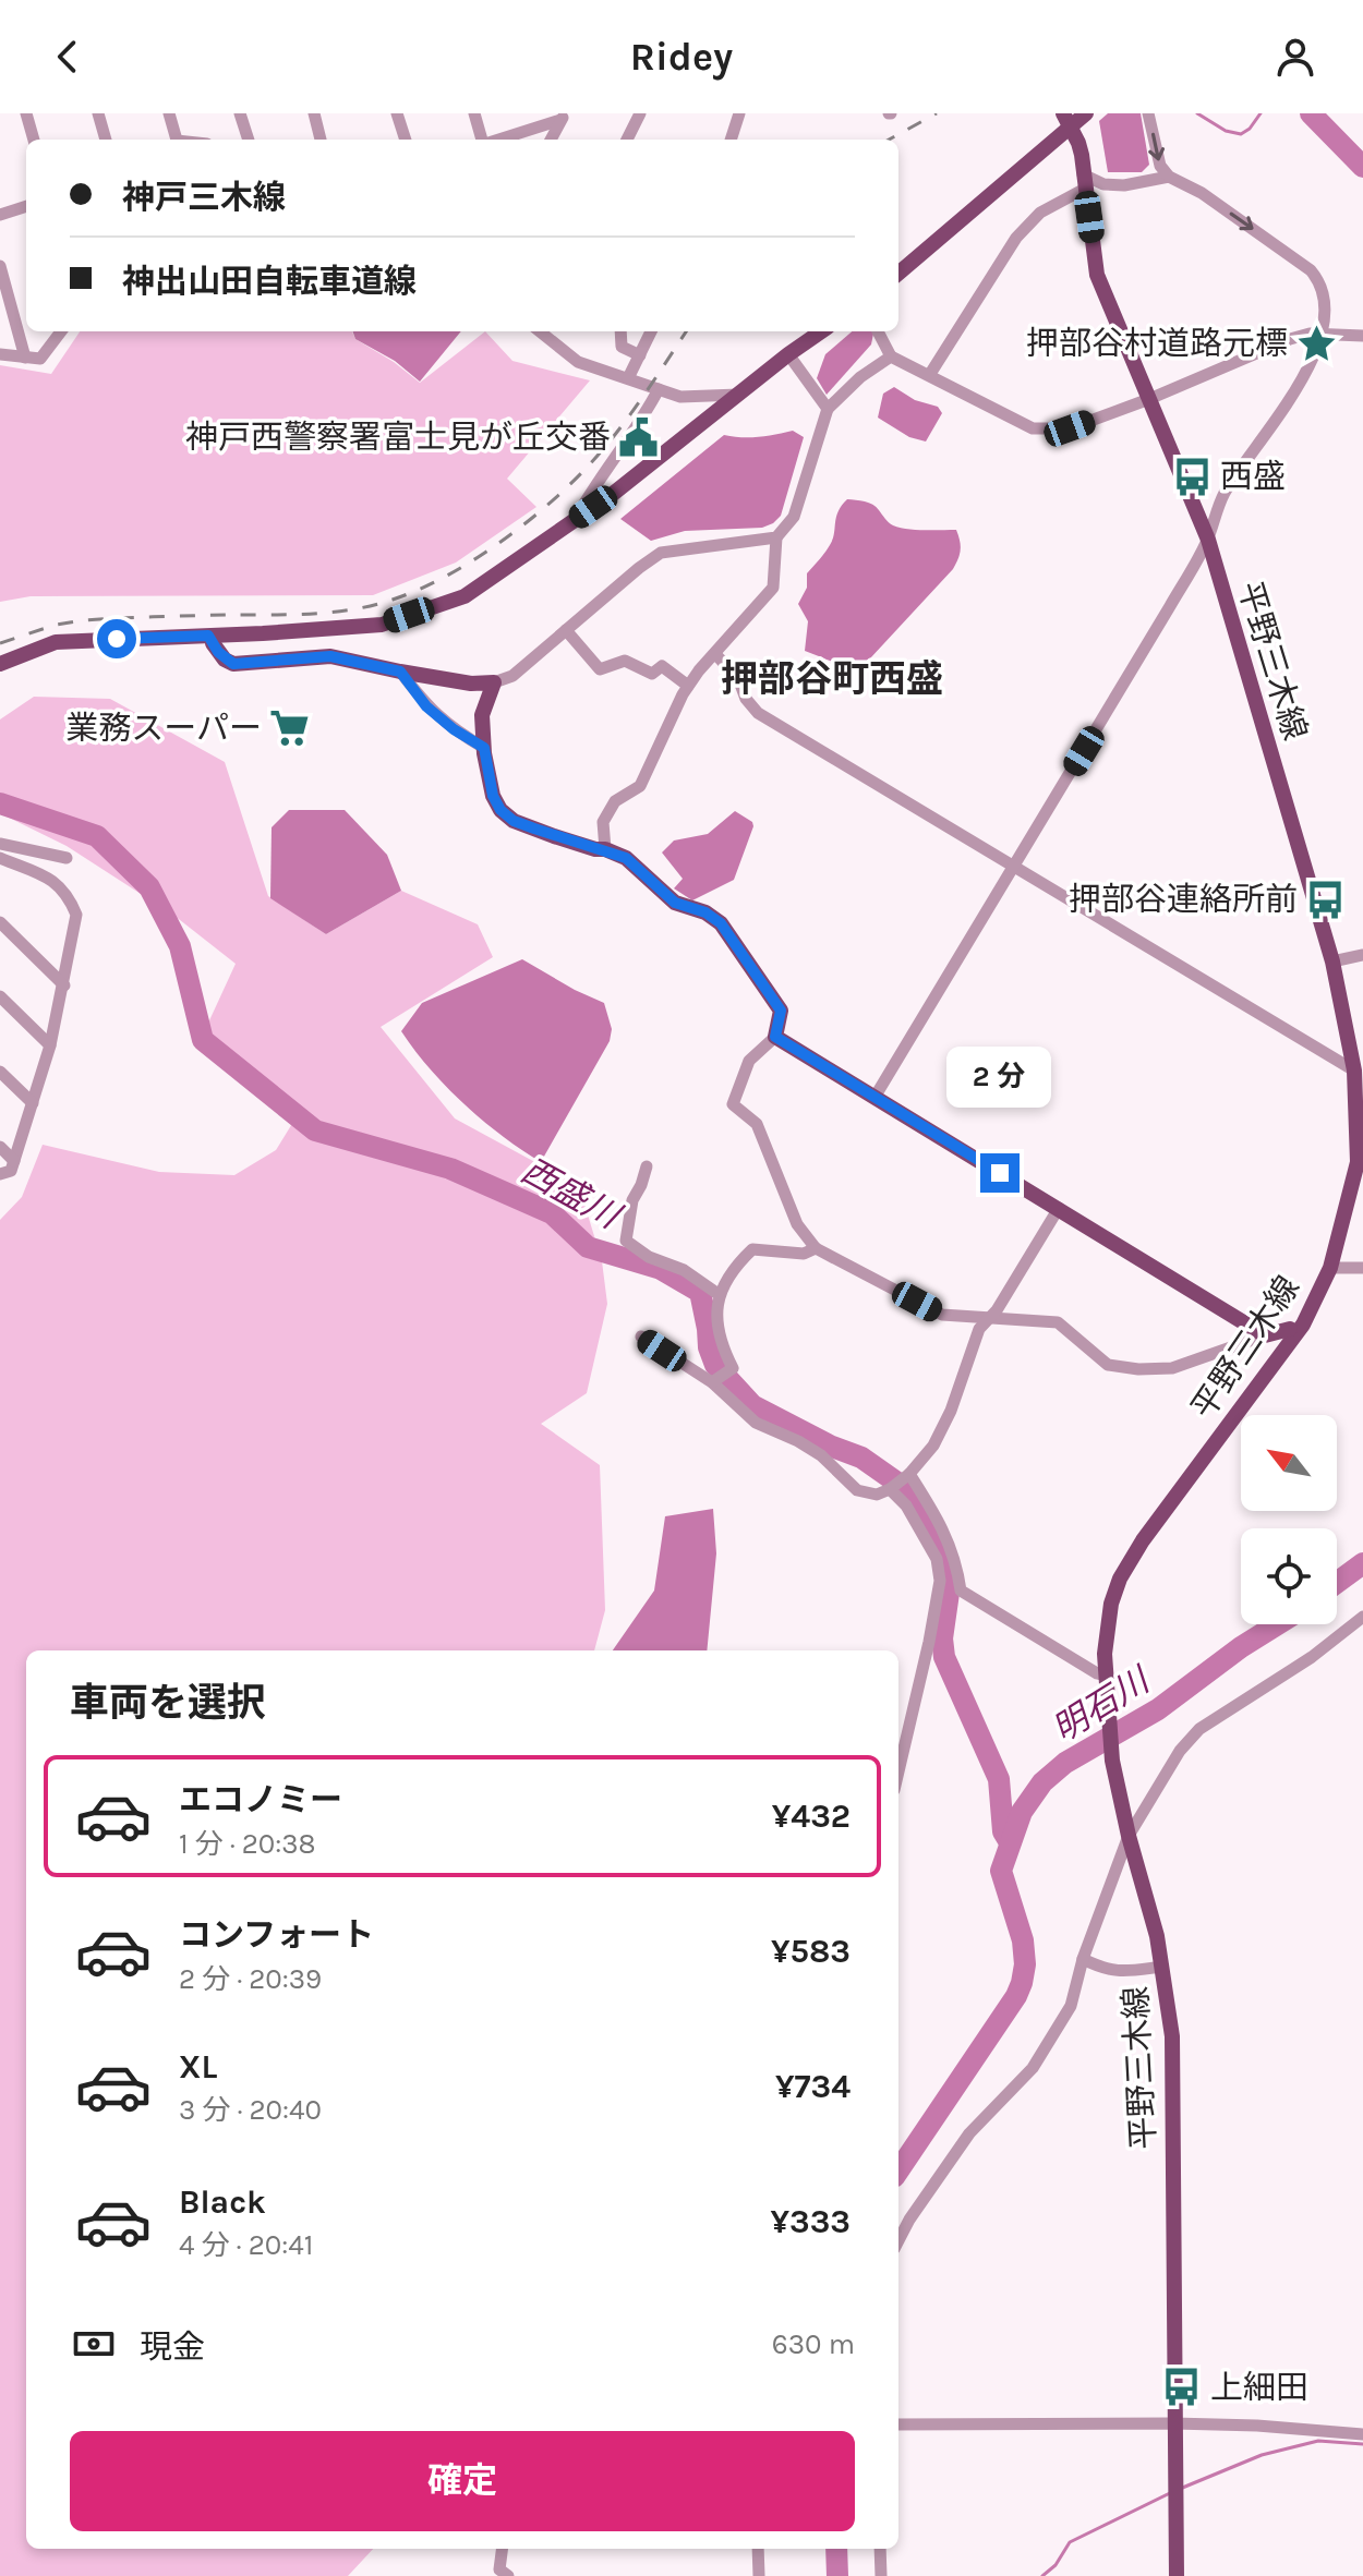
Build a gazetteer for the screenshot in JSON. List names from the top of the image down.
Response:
{
  "streets": {
    "main road": ["平野三木線"]
  },
  "districts": ["押部谷町西盛"],
  "water": ["西盛川", "明石川"],
  "places": {
    "place": ["押部谷村道路元標"],
    "public building": ["神戸西警察署富士見が丘交番"],
    "bus stop": ["西盛", "押部谷連絡所前", "上細田"],
    "supermarket": ["業務スーパー"]
  },
  "north": "top left",
  "page": {
    "header": "Ridey",
    "banner": ["神戸三木線", "神出山田自転車道線"],
    "bubble": "2 分",
    "heading": "車両を選択",
    "list": [
      {
        "name": "エコノミー",
        "note": "1 分 · 20:38",
        "value": "¥432"
      },
      {
        "name": "コンフォート",
        "note": "2 分 · 20:39",
        "value": "¥583"
      },
      {
        "name": "XL",
        "note": "3 分 · 20:40",
        "value": "¥734"
      },
      {
        "name": "Black",
        "note": "4 分 · 20:41",
        "value": "¥333"
      }
    ],
    "pay": ["現金", "630 m"],
    "buttons": "確定"
  }
}
